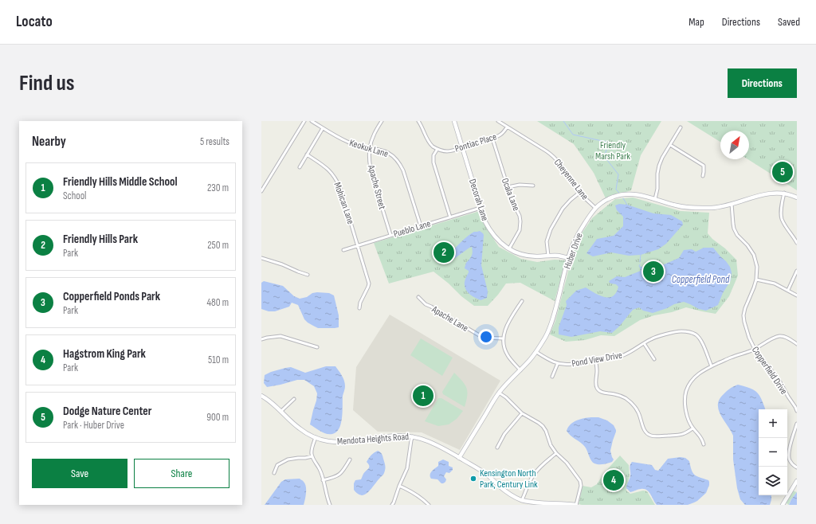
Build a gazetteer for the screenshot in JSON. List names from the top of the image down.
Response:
{
  "streets": {
    "street": [
      "Pontiac Place",
      "Keokuk Lane",
      "Cheyenne Lane",
      "Apache Street",
      "Ocala Lane",
      "Decorah Lane",
      "Mohican Lane",
      "Pueblo Lane",
      "Huber Drive",
      "Apache Lane",
      "Pond View Drive",
      "Copperfield Drive",
      "Mendota Heights Road"
    ]
  },
  "crossings": [
    ["Pontiac Place", "Cheyenne Lane"],
    ["Pontiac Place", "Ocala Lane"],
    ["Pontiac Place", "Decorah Lane"],
    ["Keokuk Lane", "Apache Street"],
    ["Keokuk Lane", "Pueblo Lane"],
    ["Cheyenne Lane", "Huber Drive"],
    ["Apache Street", "Pueblo Lane"],
    ["Ocala Lane", "Decorah Lane"],
    ["Decorah Lane", "Pueblo Lane"],
    ["Decorah Lane", "Huber Drive"],
    ["Mohican Lane", "Pueblo Lane"],
    ["Huber Drive", "Pond View Drive"],
    ["Huber Drive", "Copperfield Drive"],
    ["Huber Drive", "Mendota Heights Road"]
  ],
  "water": ["Copperfield Pond"],
  "parks": ["Friendly Marsh Park"],
  "places": ["Kensington North Park, Century Link"],
  "north": "top right",
  "page": {
    "header": "Locato",
    "nav": ["Map", "Directions", "Saved"],
    "buttons": [
      "Directions",
      ["Save", "Share"]
    ],
    "title": "Find us",
    "heading": ["Nearby", "5 results"],
    "pins": [
      "5",
      "2",
      "3",
      "1",
      "4"
    ],
    "list": [
      {
        "mark": "1",
        "name": "Friendly Hills Middle School",
        "note": "School",
        "value": "230 m"
      },
      {
        "mark": "2",
        "name": "Friendly Hills Park",
        "note": "Park",
        "value": "250 m"
      },
      {
        "mark": "3",
        "name": "Copperfield Ponds Park",
        "note": "Park",
        "value": "480 m"
      },
      {
        "mark": "4",
        "name": "Hagstrom King Park",
        "note": "Park",
        "value": "510 m"
      },
      {
        "mark": "5",
        "name": "Dodge Nature Center",
        "note": "Park · Huber Drive",
        "value": "900 m"
      }
    ],
    "map_buttons": ["+", "−"]
  }
}
